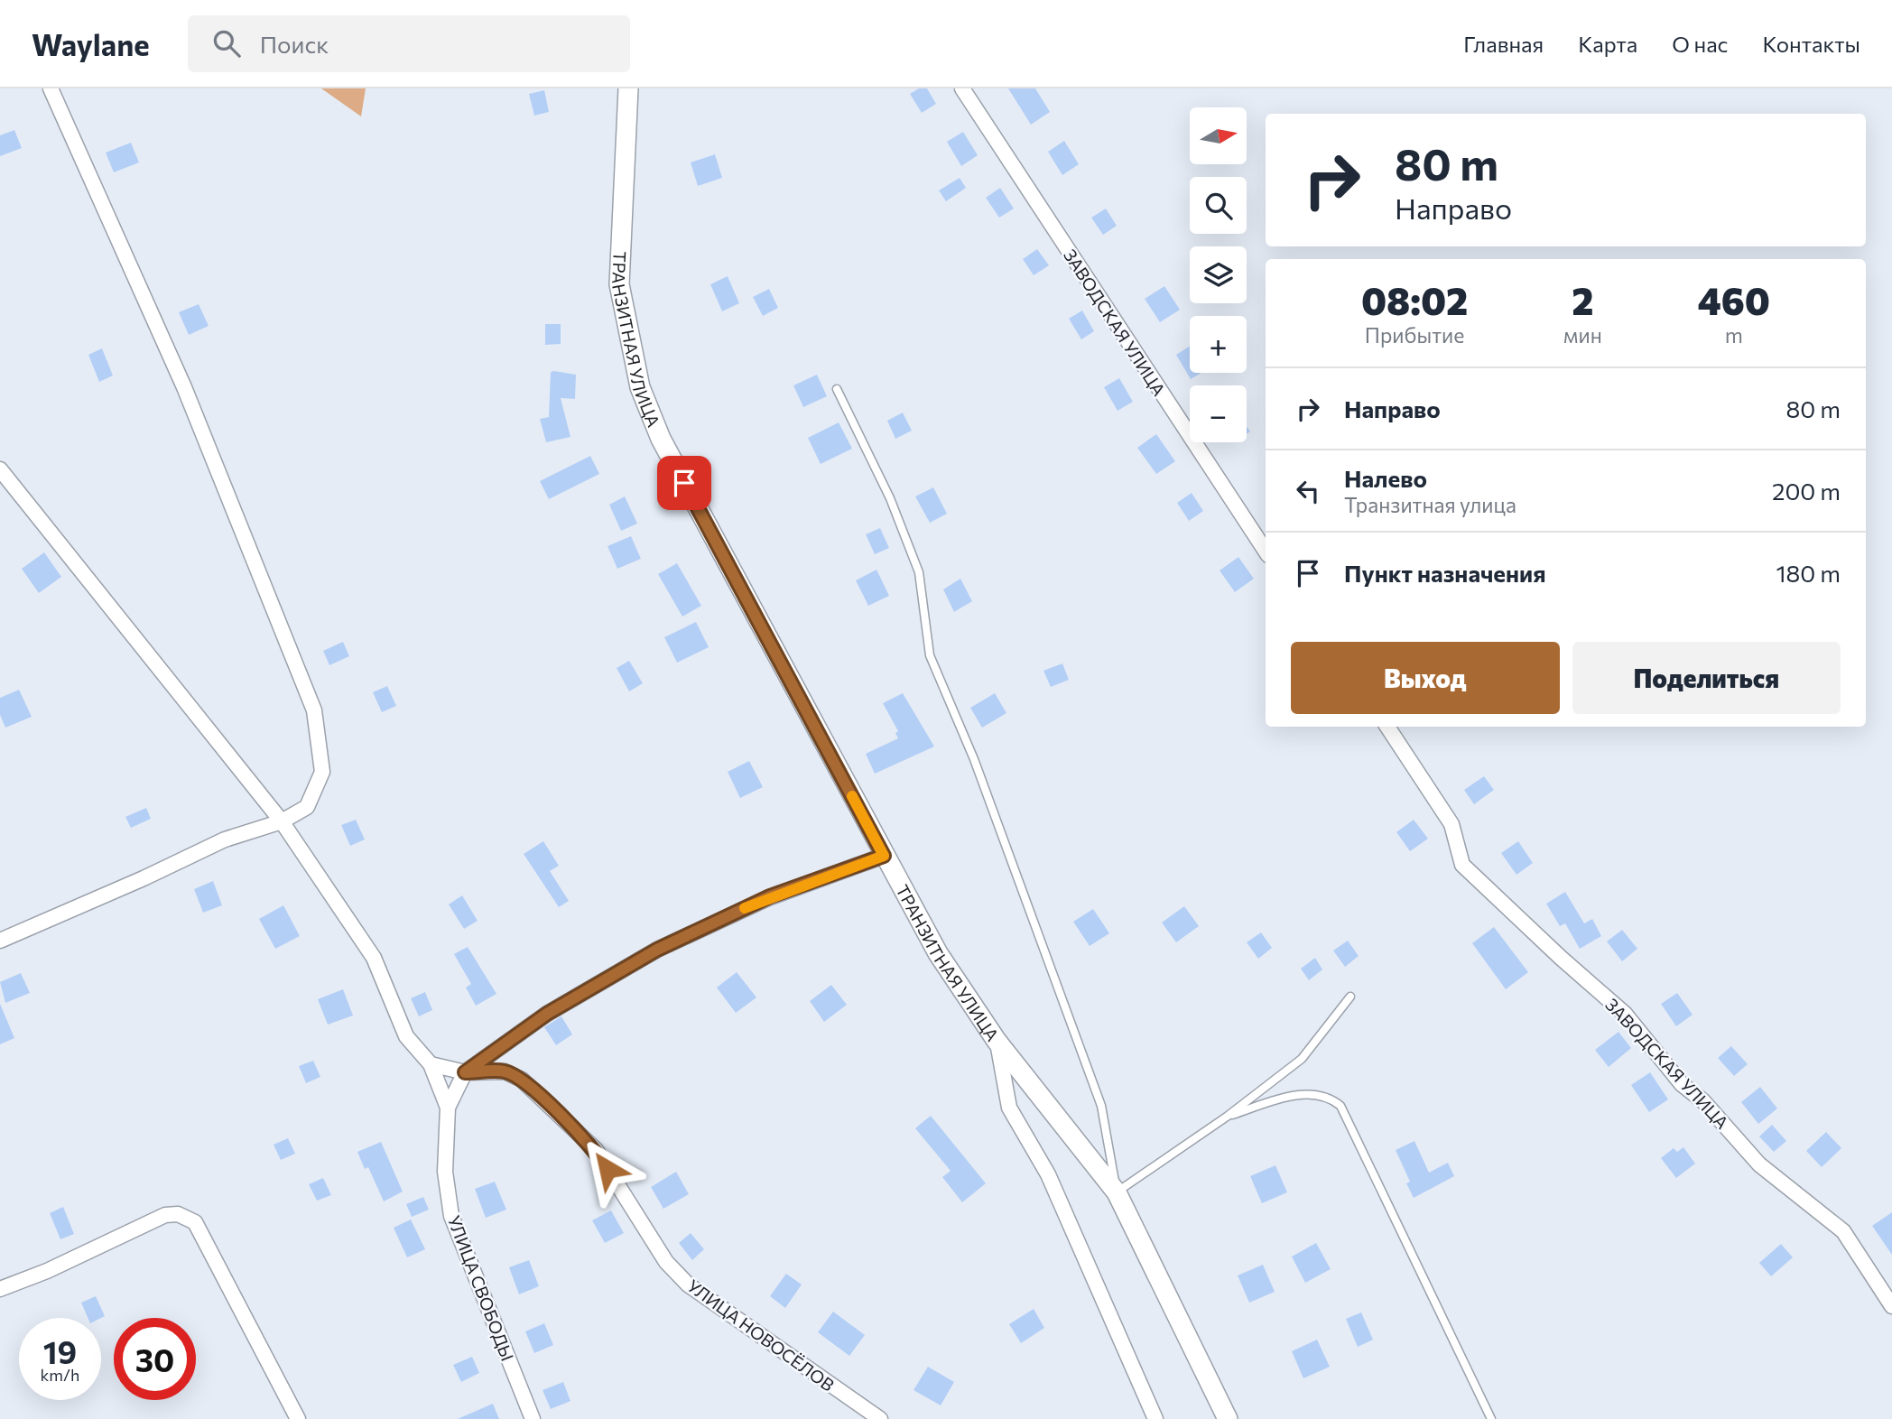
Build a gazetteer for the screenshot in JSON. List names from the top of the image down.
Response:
{
  "streets": {
    "main road": ["ТРАНЗИТНАЯ УЛИЦА"],
    "street": ["ЗАВОДСКАЯ УЛИЦА", "УЛИЦА СВОБОДЫ", "УЛИЦА НОВОСЁЛОВ"]
  },
  "crossings": [
    ["УЛИЦА СВОБОДЫ", "УЛИЦА НОВОСЁЛОВ"]
  ],
  "north": "right",
  "page": {
    "header": "Waylane",
    "search": "Поиск",
    "nav": [
      "Главная",
      "Карта",
      "О нас",
      "Контакты"
    ],
    "map_buttons": ["+", "−"],
    "turn": ["80 m", "Направо"],
    "eta": [
      "08:02",
      "Прибытие",
      "2",
      "мин",
      "460",
      "m"
    ],
    "list": [
      {
        "name": "Направо",
        "value": "80 m"
      },
      {
        "name": "Налево",
        "note": "Транзитная улица",
        "value": "200 m"
      },
      {
        "name": "Пункт назначения",
        "value": "180 m"
      }
    ],
    "buttons": ["Выход", "Поделиться"],
    "speed": "19 km/h",
    "limit": "30"
  }
}
